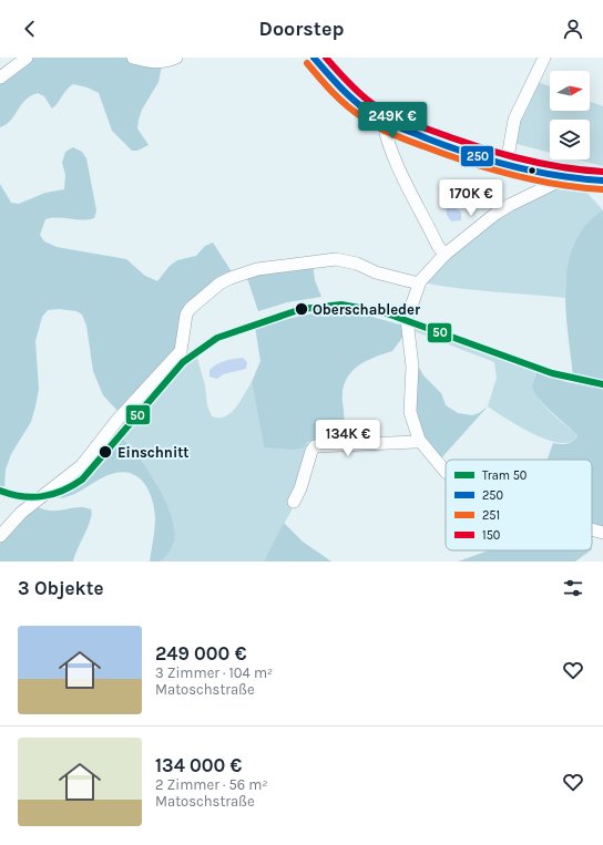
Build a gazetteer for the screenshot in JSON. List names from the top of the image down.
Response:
{
  "places": ["Oberschableder", "Einschnitt"],
  "lines": [
    "transit line 250",
    "transit line 150",
    "transit line 251",
    "tram line 50"
  ],
  "legend": [
    "Tram 50",
    "250",
    "251",
    "150"
  ],
  "north": "right",
  "page": {
    "header": "Doorstep",
    "price": ["249K €", "170K €", "134K €"],
    "heading": "3 Objekte",
    "list": [
      {
        "name": "249 000 €",
        "note": "3 Zimmer · 104 m² · Matoschstraße"
      },
      {
        "name": "134 000 €",
        "note": "2 Zimmer · 56 m² · Matoschstraße"
      }
    ]
  }
}
